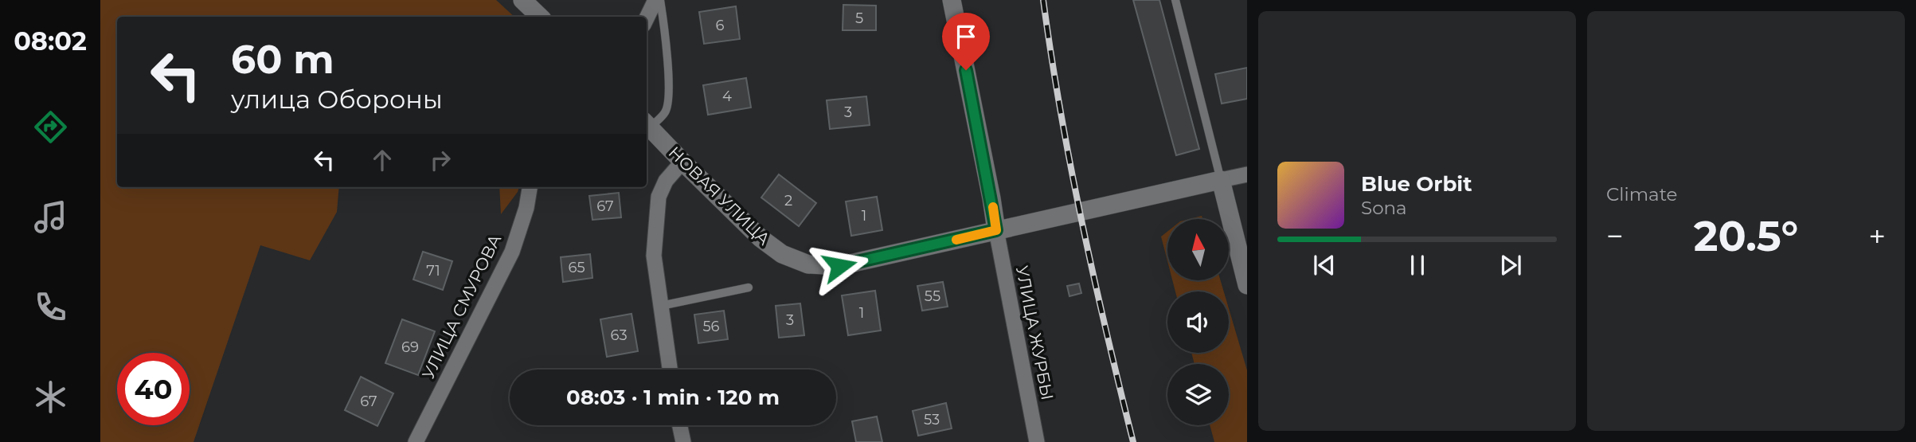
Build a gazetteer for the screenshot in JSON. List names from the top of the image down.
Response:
{
  "streets": {
    "street": ["НОВАЯ УЛИЦА", "УЛИЦА СМУРОВА", "УЛИЦА ЖУРБЫ"]
  },
  "crossings": [
    ["НОВАЯ УЛИЦА", "УЛИЦА ЖУРБЫ"]
  ],
  "house_numbers": [
    "5",
    "6",
    "4",
    "3",
    "2",
    "67",
    "1",
    "65",
    "71",
    "55",
    "1",
    "3",
    "56",
    "63",
    "69",
    "67",
    "53"
  ],
  "north": "top",
  "page": {
    "tabs": "08:02",
    "tile": "Climate",
    "turn": ["60 m", "улица Обороны"],
    "song": ["Blue Orbit", "Sona"],
    "heat": ["−", "20.5°", "+"],
    "limit": "40",
    "trip": "08:03 · 1 min · 120 m"
  }
}
